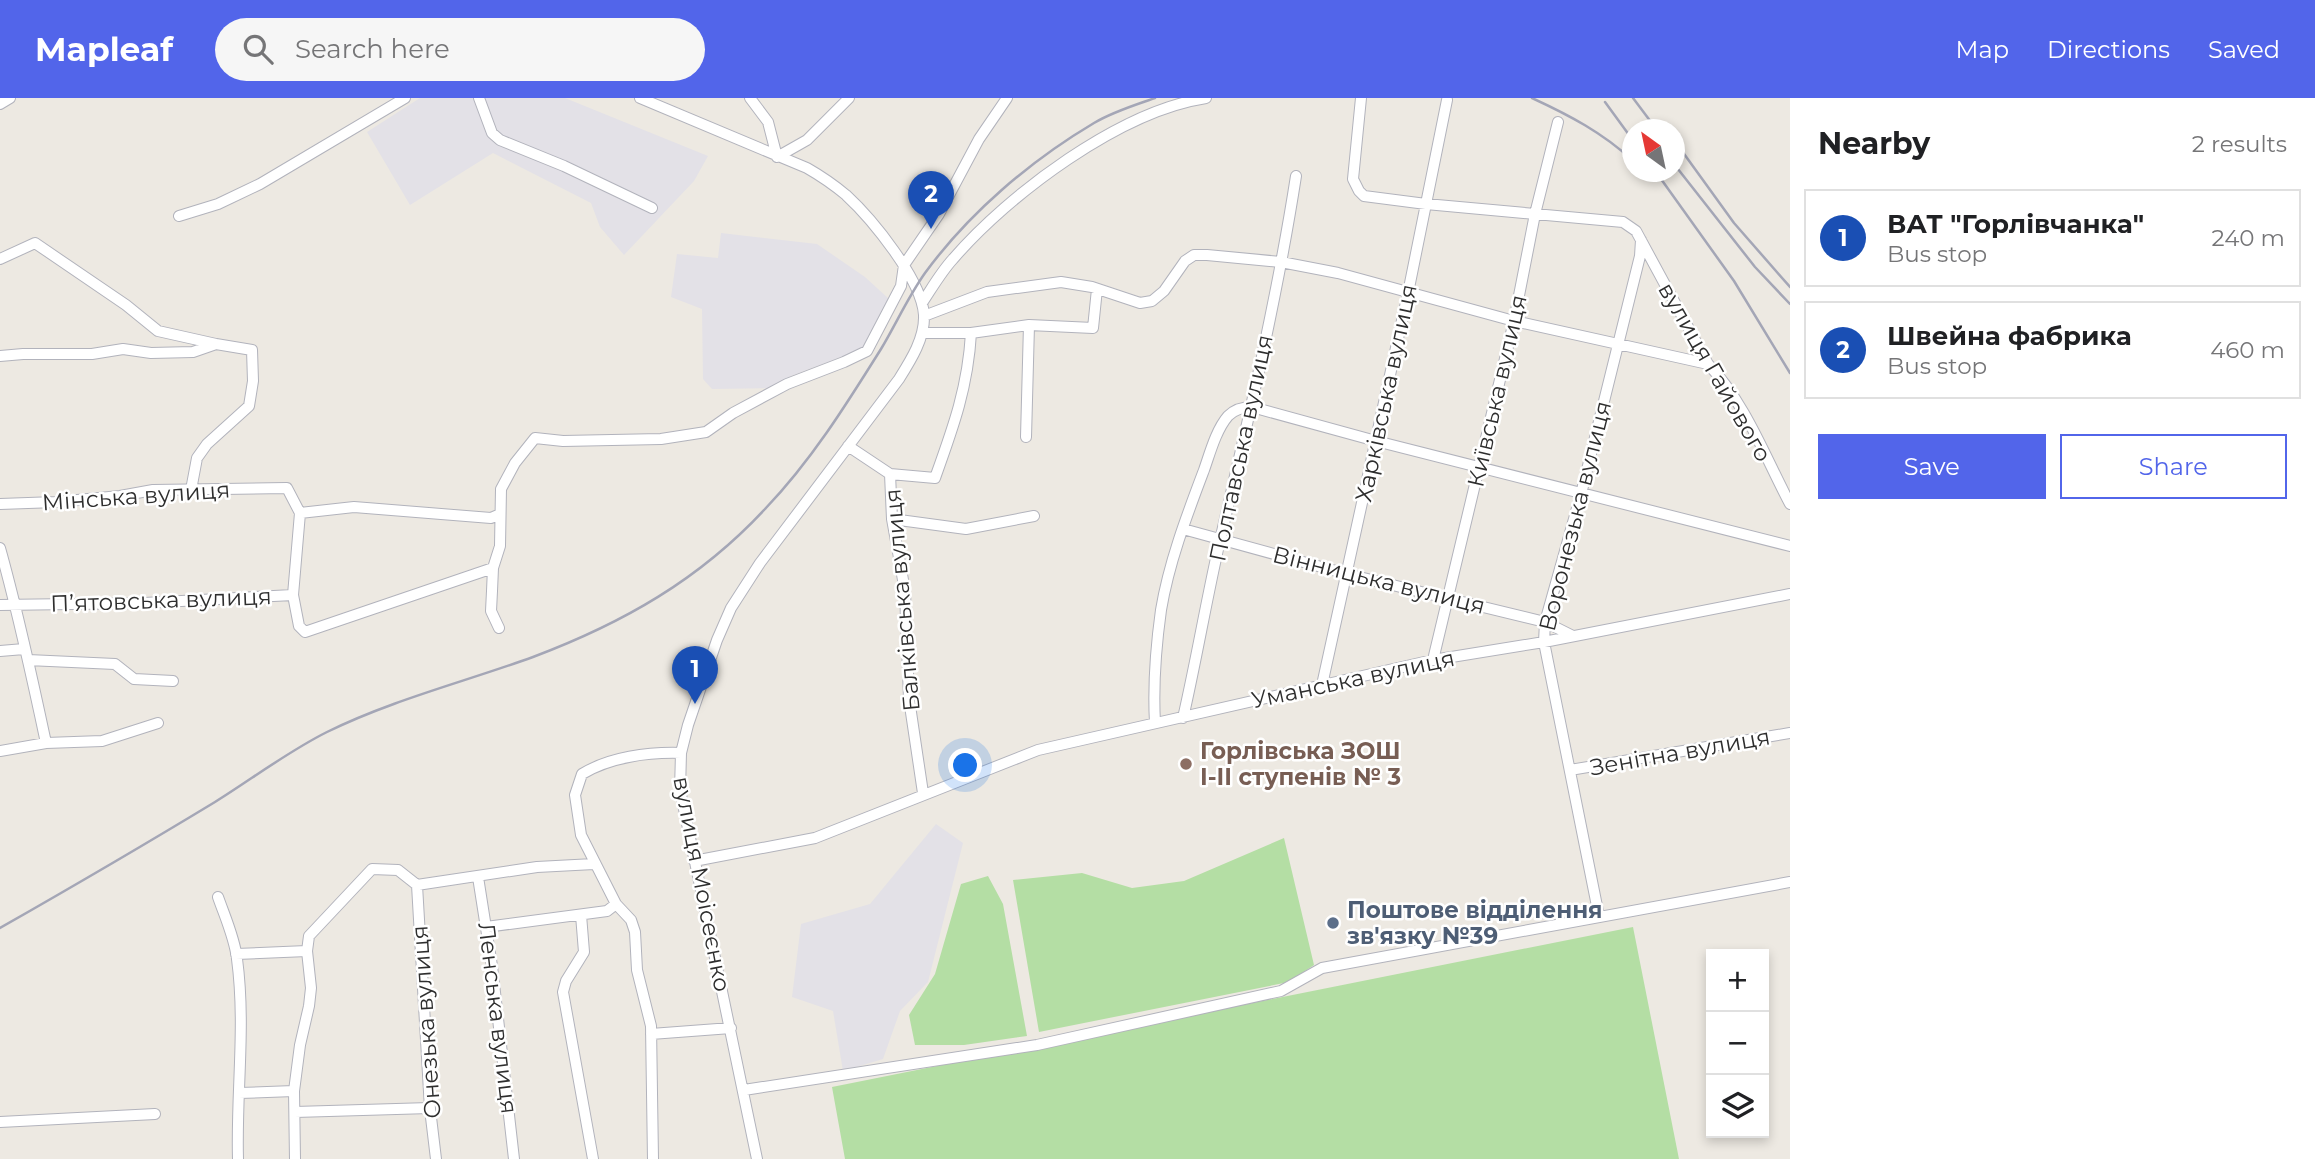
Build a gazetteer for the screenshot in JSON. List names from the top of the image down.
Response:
{
  "streets": {
    "street": [
      "вулиця Гайового",
      "Київська вулиця",
      "Харківська вулиця",
      "Полтавська вулиця",
      "Мінська вулиця",
      "Воронезька вулиця",
      "Вінницька вулиця",
      "П’ятовська вулиця",
      "Балківська вулиця",
      "Уманська вулиця",
      "Зенітна вулиця",
      "вулиця Моісеєнко",
      "Ленська вулиця",
      "Онезька вулиця"
    ]
  },
  "crossings": [
    ["вулиця Гайового", "Воронезька вулиця"],
    ["Київська вулиця", "Вінницька вулиця"],
    ["Київська вулиця", "Уманська вулиця"],
    ["Харківська вулиця", "Вінницька вулиця"],
    ["Харківська вулиця", "Уманська вулиця"],
    ["Полтавська вулиця", "Вінницька вулиця"],
    ["Полтавська вулиця", "Уманська вулиця"],
    ["Воронезька вулиця", "Вінницька вулиця"],
    ["Воронезька вулиця", "Уманська вулиця"],
    ["Воронезька вулиця", "Зенітна вулиця"],
    ["Вінницька вулиця", "Уманська вулиця"],
    ["Балківська вулиця", "Уманська вулиця"],
    ["Уманська вулиця", "вулиця Моісеєнко"]
  ],
  "places": ["Горлівська ЗОШ І-ІІ ступенів № 3", "Поштове відділення зв'язку №39"],
  "north": "top left",
  "page": {
    "header": "Mapleaf",
    "search": "Search here",
    "nav": ["Map", "Directions", "Saved"],
    "heading": ["Nearby", "2 results"],
    "pins": ["2", "1"],
    "list": [
      {
        "mark": "1",
        "name": "ВАТ \"Горлівчанка\"",
        "note": "Bus stop",
        "value": "240 m"
      },
      {
        "mark": "2",
        "name": "Швейна фабрика",
        "note": "Bus stop",
        "value": "460 m"
      }
    ],
    "buttons": ["Save", "Share"],
    "map_buttons": ["+", "−"]
  }
}
